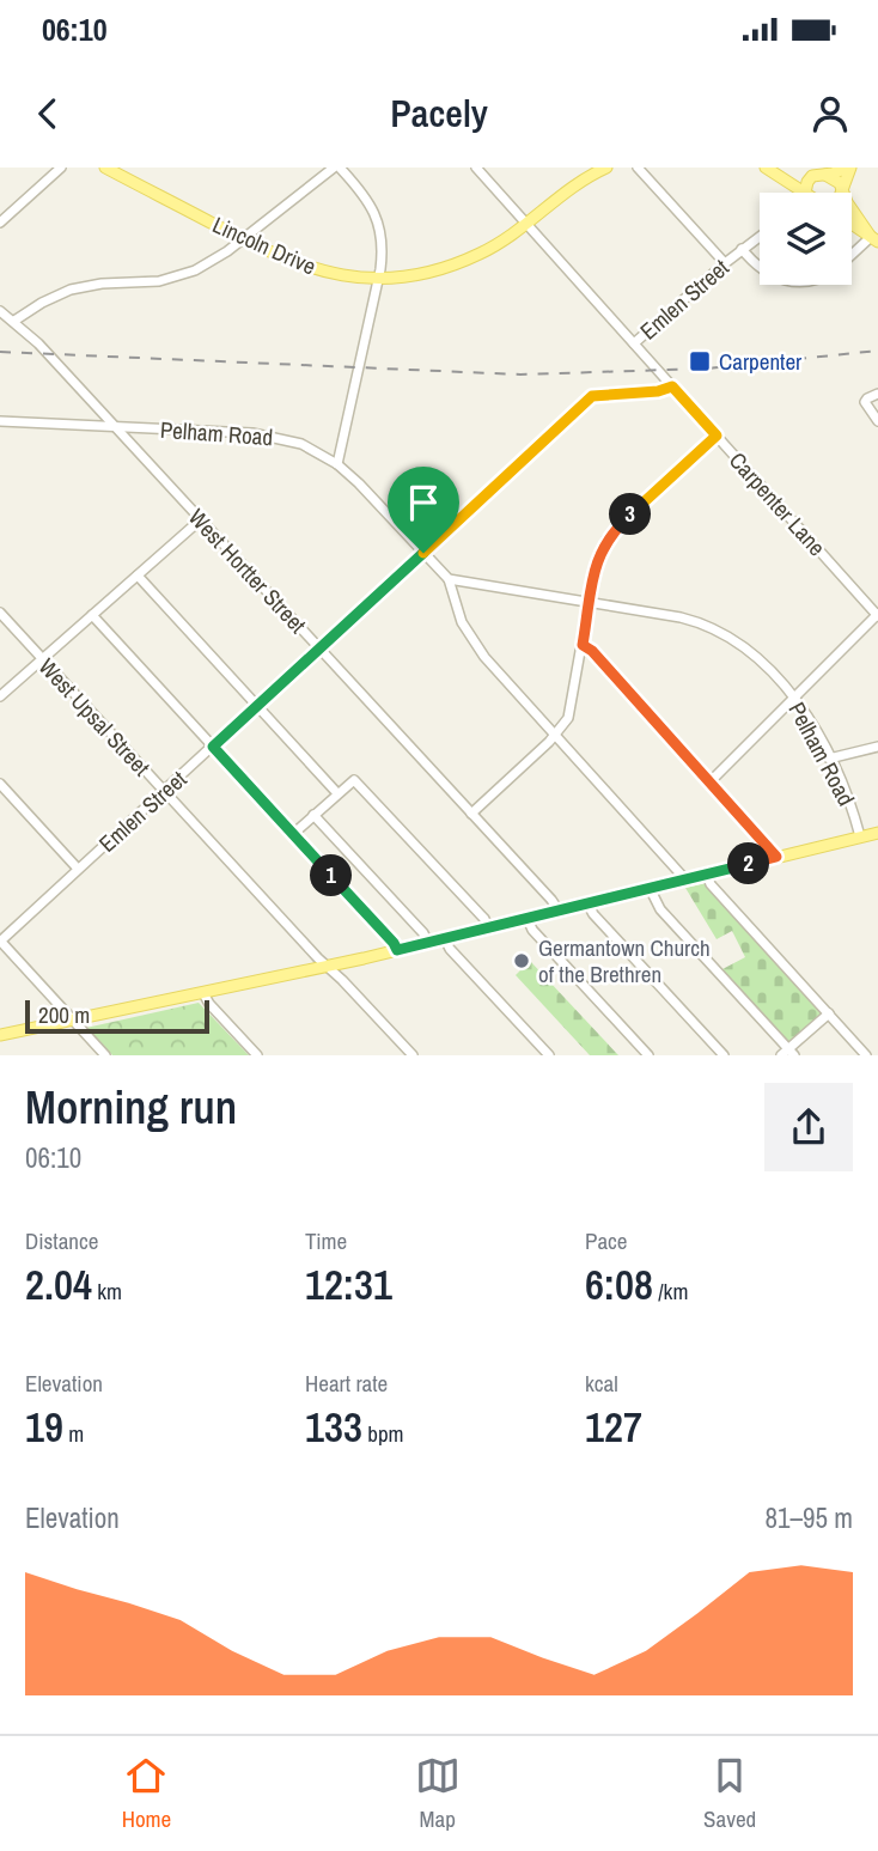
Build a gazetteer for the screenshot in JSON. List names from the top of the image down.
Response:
{
  "streets": {
    "main road": ["Lincoln Drive"],
    "street": [
      "Emlen Street",
      "Pelham Road",
      "Carpenter Lane",
      "West Hortter Street",
      "West Upsal Street"
    ]
  },
  "crossings": [
    ["Lincoln Drive", "Carpenter Lane"],
    ["Emlen Street", "Pelham Road"],
    ["Emlen Street", "Carpenter Lane"],
    ["Emlen Street", "West Hortter Street"],
    ["Emlen Street", "West Upsal Street"],
    ["Pelham Road", "West Hortter Street"]
  ],
  "places": {
    "transit": ["Carpenter"],
    "other": ["Germantown Church of the Brethren"]
  },
  "scale_bar": "200 m",
  "page": {
    "status": "06:10",
    "header": "Pacely",
    "pins": ["3", "2", "1"],
    "scale": "200 m",
    "heading": ["Morning run", "06:10"],
    "stats": [
      ["Distance", "2.04 km"],
      ["Time", "12:31"],
      ["Pace", "6:08 /km"],
      ["Elevation", "19 m"],
      ["Heart rate", "133 bpm"],
      ["kcal", "127"]
    ],
    "chart": ["Elevation", "81–95 m"],
    "tabs": ["Home", "Map", "Saved"]
  }
}
